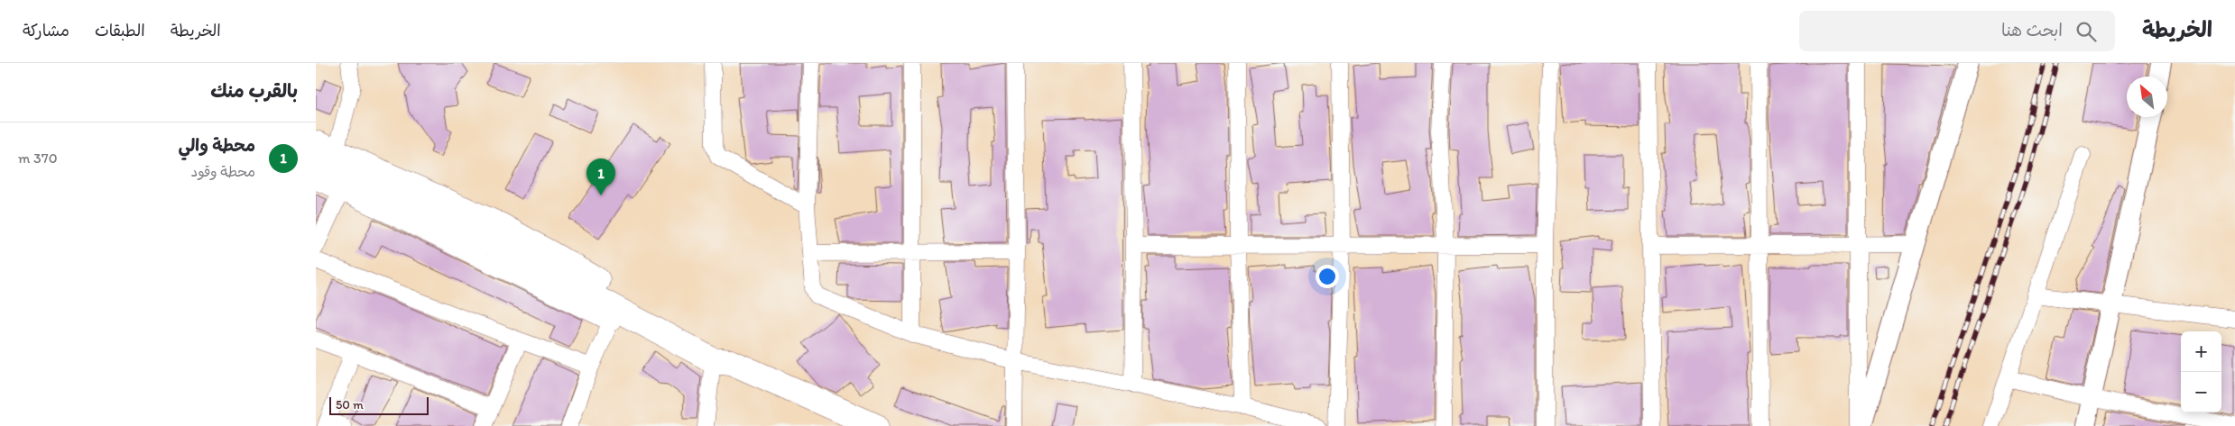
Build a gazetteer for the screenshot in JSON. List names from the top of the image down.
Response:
{
  "scale_bar": "50 m",
  "north": "top left",
  "page": {
    "header": "الخريطة",
    "search": "ابحث هنا",
    "nav": ["الخريطة", "الطبقات", "مشاركة"],
    "heading": "بالقرب منك",
    "list": [
      {
        "mark": "1",
        "name": "محطة والي",
        "note": "محطة وقود",
        "value": "370 m"
      }
    ],
    "pins": "1",
    "map_buttons": ["+", "−"],
    "scale": "50 m"
  }
}
